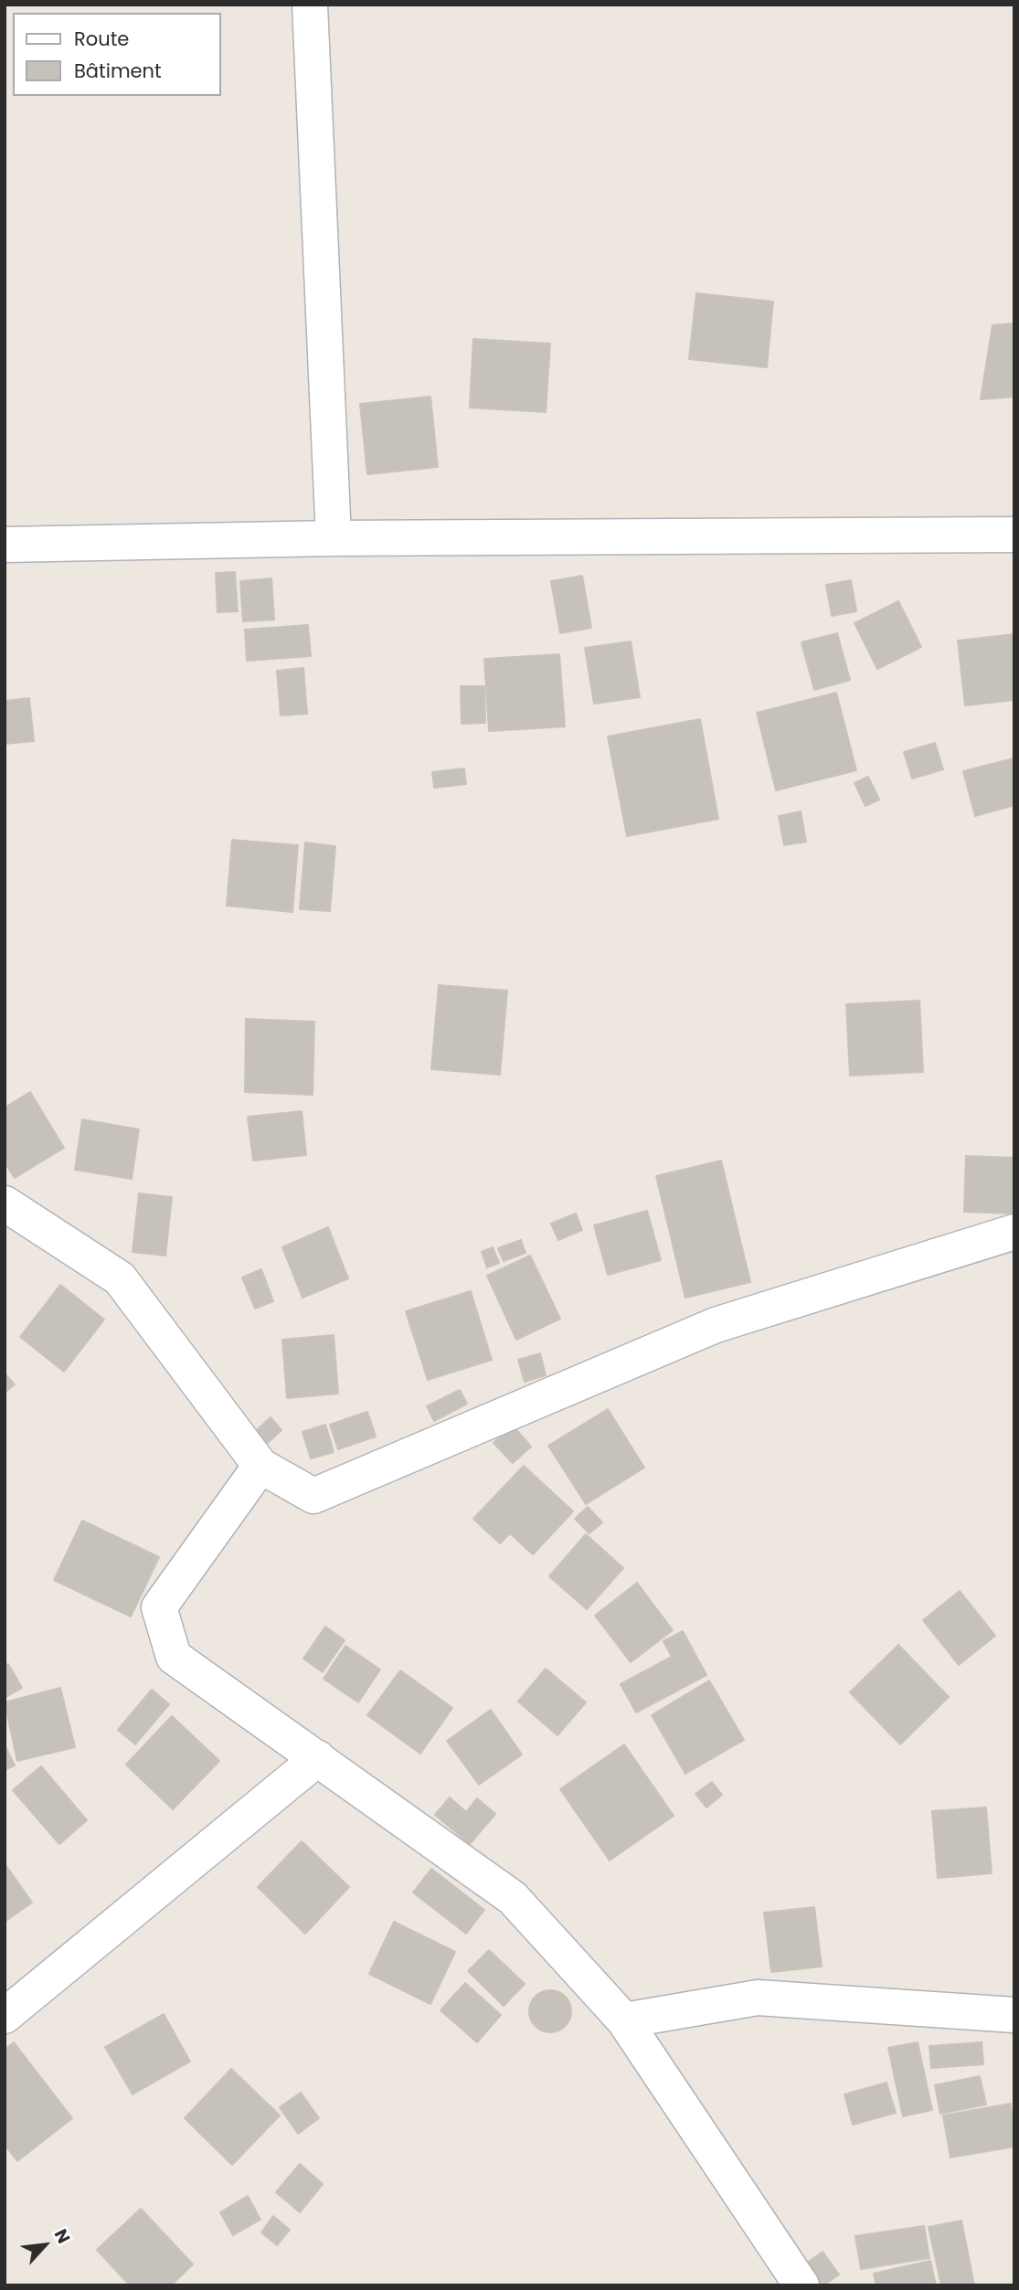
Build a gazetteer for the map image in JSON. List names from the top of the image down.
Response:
{
  "legend": ["Route", "Bâtiment"],
  "north": "top right"
}
